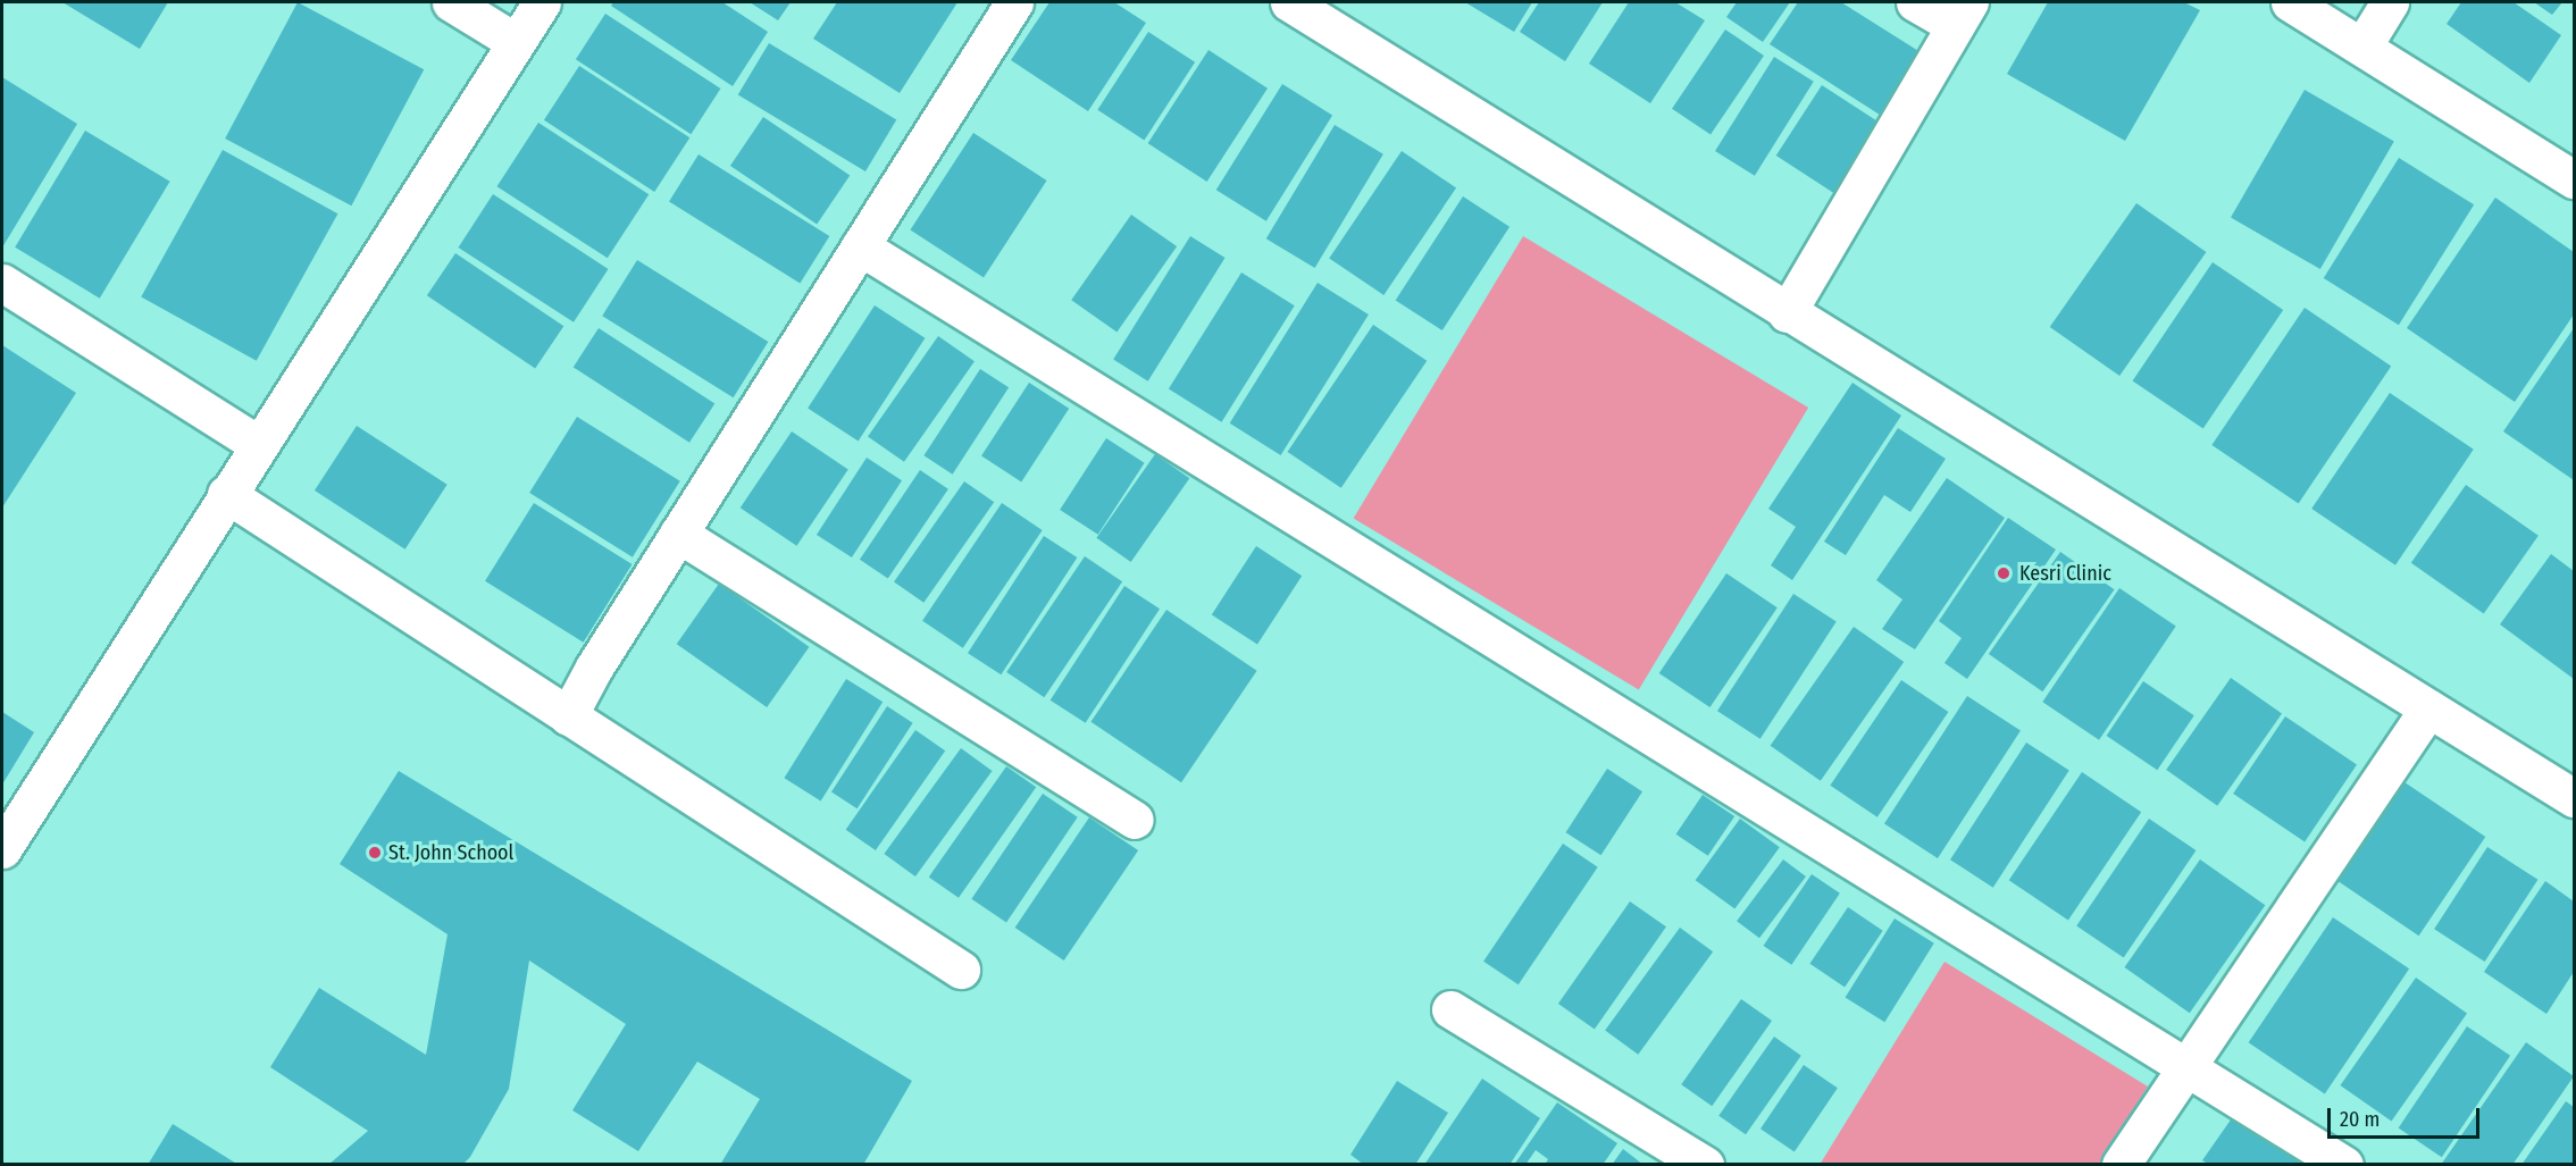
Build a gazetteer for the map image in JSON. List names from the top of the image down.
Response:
{
  "places": ["Kesri Clinic", "St. John School"],
  "scale_bar": "20 m"
}
